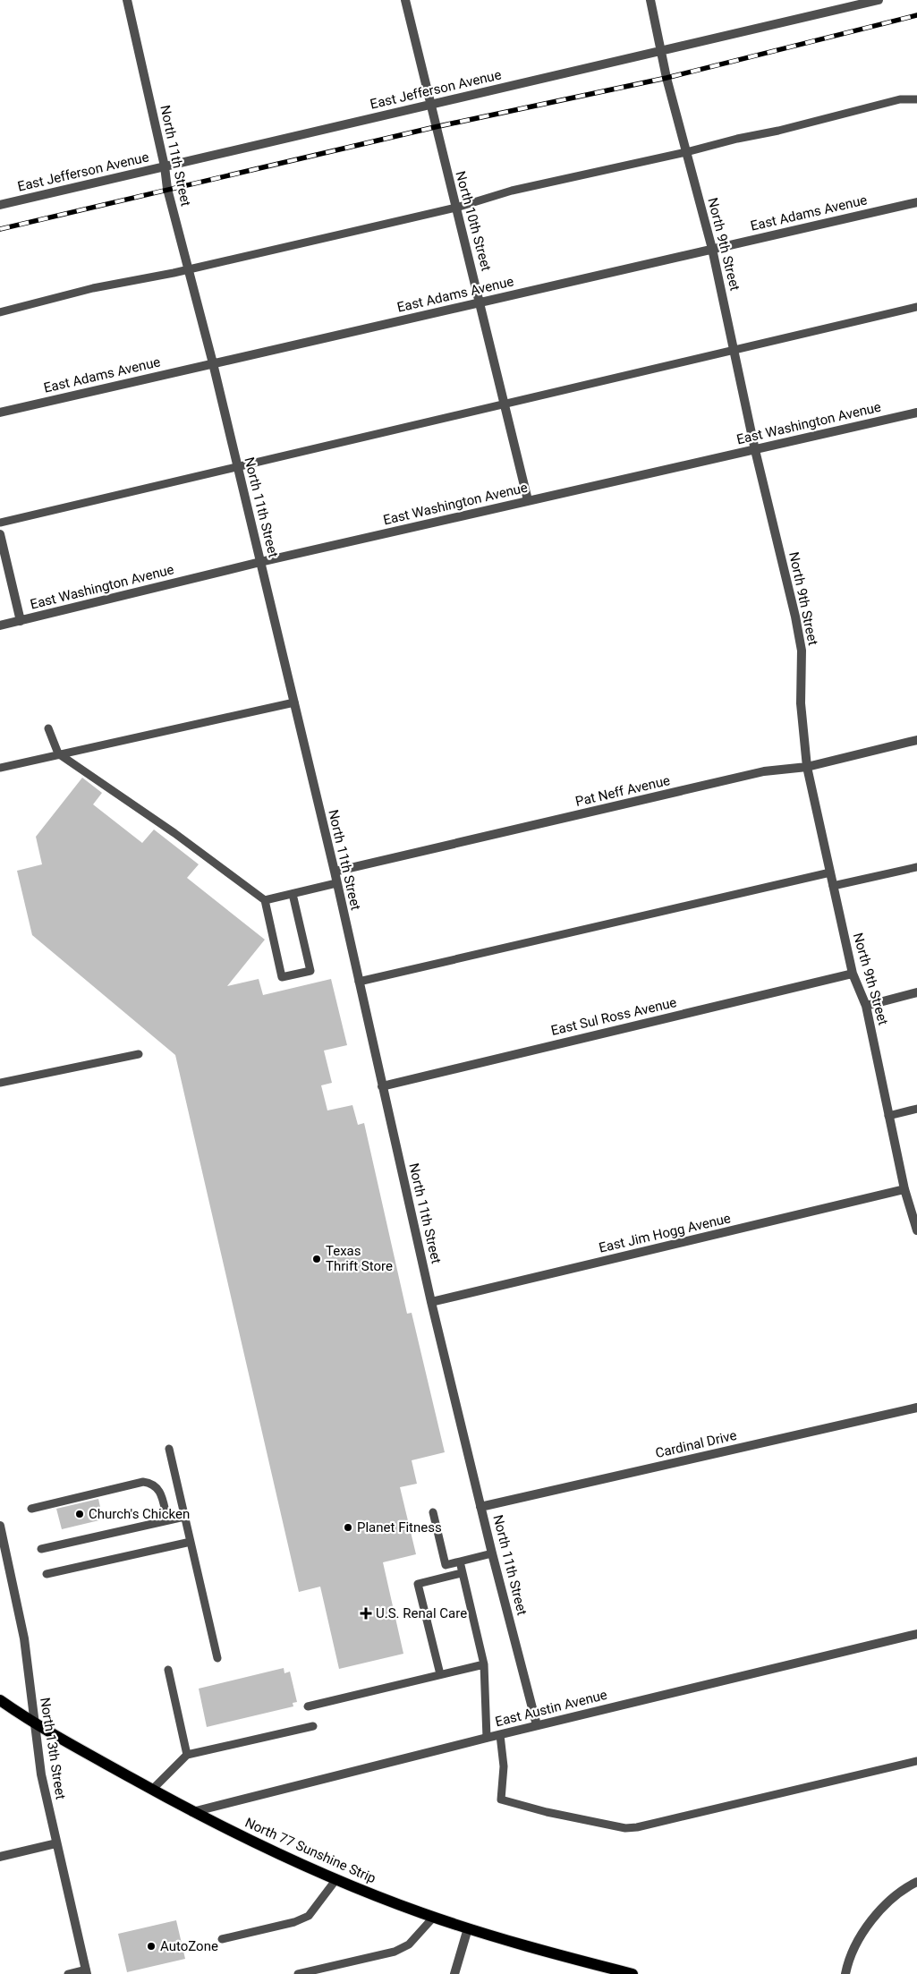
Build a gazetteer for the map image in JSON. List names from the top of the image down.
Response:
{
  "streets": {
    "main road": ["North 77 Sunshine Strip"],
    "street": [
      "East Jefferson Avenue",
      "North 11th Street",
      "East Adams Avenue",
      "North 10th Street",
      "North 9th Street",
      "East Washington Avenue",
      "Pat Neff Avenue",
      "East Sul Ross Avenue",
      "East Jim Hogg Avenue",
      "Cardinal Drive",
      "East Austin Avenue",
      "North 13th Street"
    ]
  },
  "crossings": [
    ["East Jefferson Avenue", "North 11th Street"],
    ["East Jefferson Avenue", "North 10th Street"],
    ["East Jefferson Avenue", "North 9th Street"],
    ["North 11th Street", "East Adams Avenue"],
    ["North 11th Street", "East Washington Avenue"],
    ["North 11th Street", "Pat Neff Avenue"],
    ["North 11th Street", "East Sul Ross Avenue"],
    ["North 11th Street", "East Jim Hogg Avenue"],
    ["North 11th Street", "Cardinal Drive"],
    ["North 11th Street", "East Austin Avenue"],
    ["East Adams Avenue", "North 10th Street"],
    ["East Adams Avenue", "North 9th Street"],
    ["North 10th Street", "East Washington Avenue"],
    ["North 9th Street", "East Washington Avenue"],
    ["North 9th Street", "Pat Neff Avenue"],
    ["North 9th Street", "East Sul Ross Avenue"],
    ["North 9th Street", "East Jim Hogg Avenue"],
    ["East Austin Avenue", "North 77 Sunshine Strip"],
    ["North 13th Street", "North 77 Sunshine Strip"]
  ],
  "places": {
    "other": [
      "Texas Thrift Store",
      "Church's Chicken",
      "Planet Fitness",
      "AutoZone"
    ],
    "health": ["U.S. Renal Care"]
  }
}
